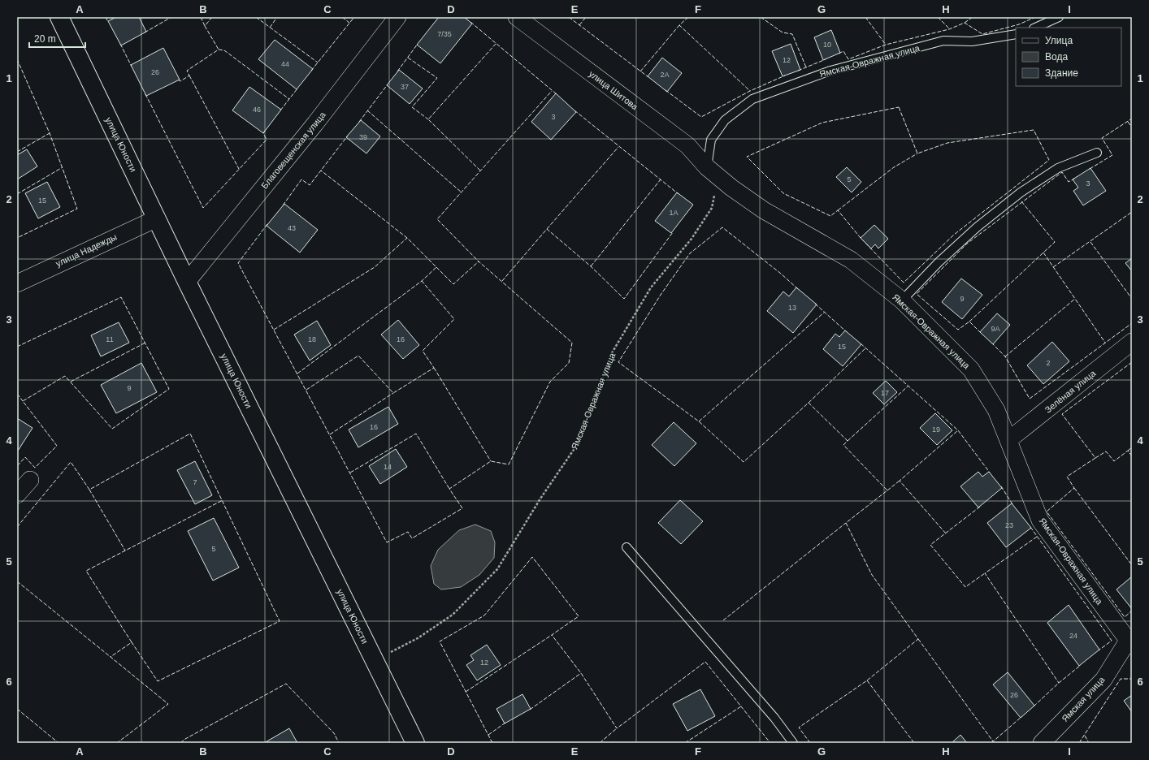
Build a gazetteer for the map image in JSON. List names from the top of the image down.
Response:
{
  "streets": {
    "street": [
      "Ямская-Овражная улица",
      "улица Шитова",
      "улица Юности",
      "Благовещенская улица",
      "улица Надежды",
      "Зелёная улица",
      "Ямская улица"
    ]
  },
  "crossings": [
    ["Ямская-Овражная улица", "улица Шитова"],
    ["Ямская-Овражная улица", "улица Юности"],
    ["Ямская-Овражная улица", "Зелёная улица"],
    ["Ямская-Овражная улица", "Ямская улица"],
    ["улица Юности", "Благовещенская улица"],
    ["улица Юности", "улица Надежды"]
  ],
  "house_numbers": [
    "7/35",
    "10",
    "12",
    "44",
    "26",
    "2А",
    "37",
    "46",
    "3",
    "39",
    "5",
    "3",
    "15",
    "1А",
    "43",
    "9",
    "13",
    "9А",
    "11",
    "18",
    "16",
    "15",
    "2",
    "9",
    "17",
    "16",
    "19",
    "14",
    "7",
    "23",
    "5",
    "24",
    "12",
    "26"
  ],
  "legend": ["Улица", "Вода", "Здание"],
  "scale_bar": "20 m",
  "grid": {
    "columns": [
      "A",
      "B",
      "C",
      "D",
      "E",
      "F",
      "G",
      "H",
      "I"
    ],
    "rows": [
      "1",
      "2",
      "3",
      "4",
      "5",
      "6"
    ]
  }
}
